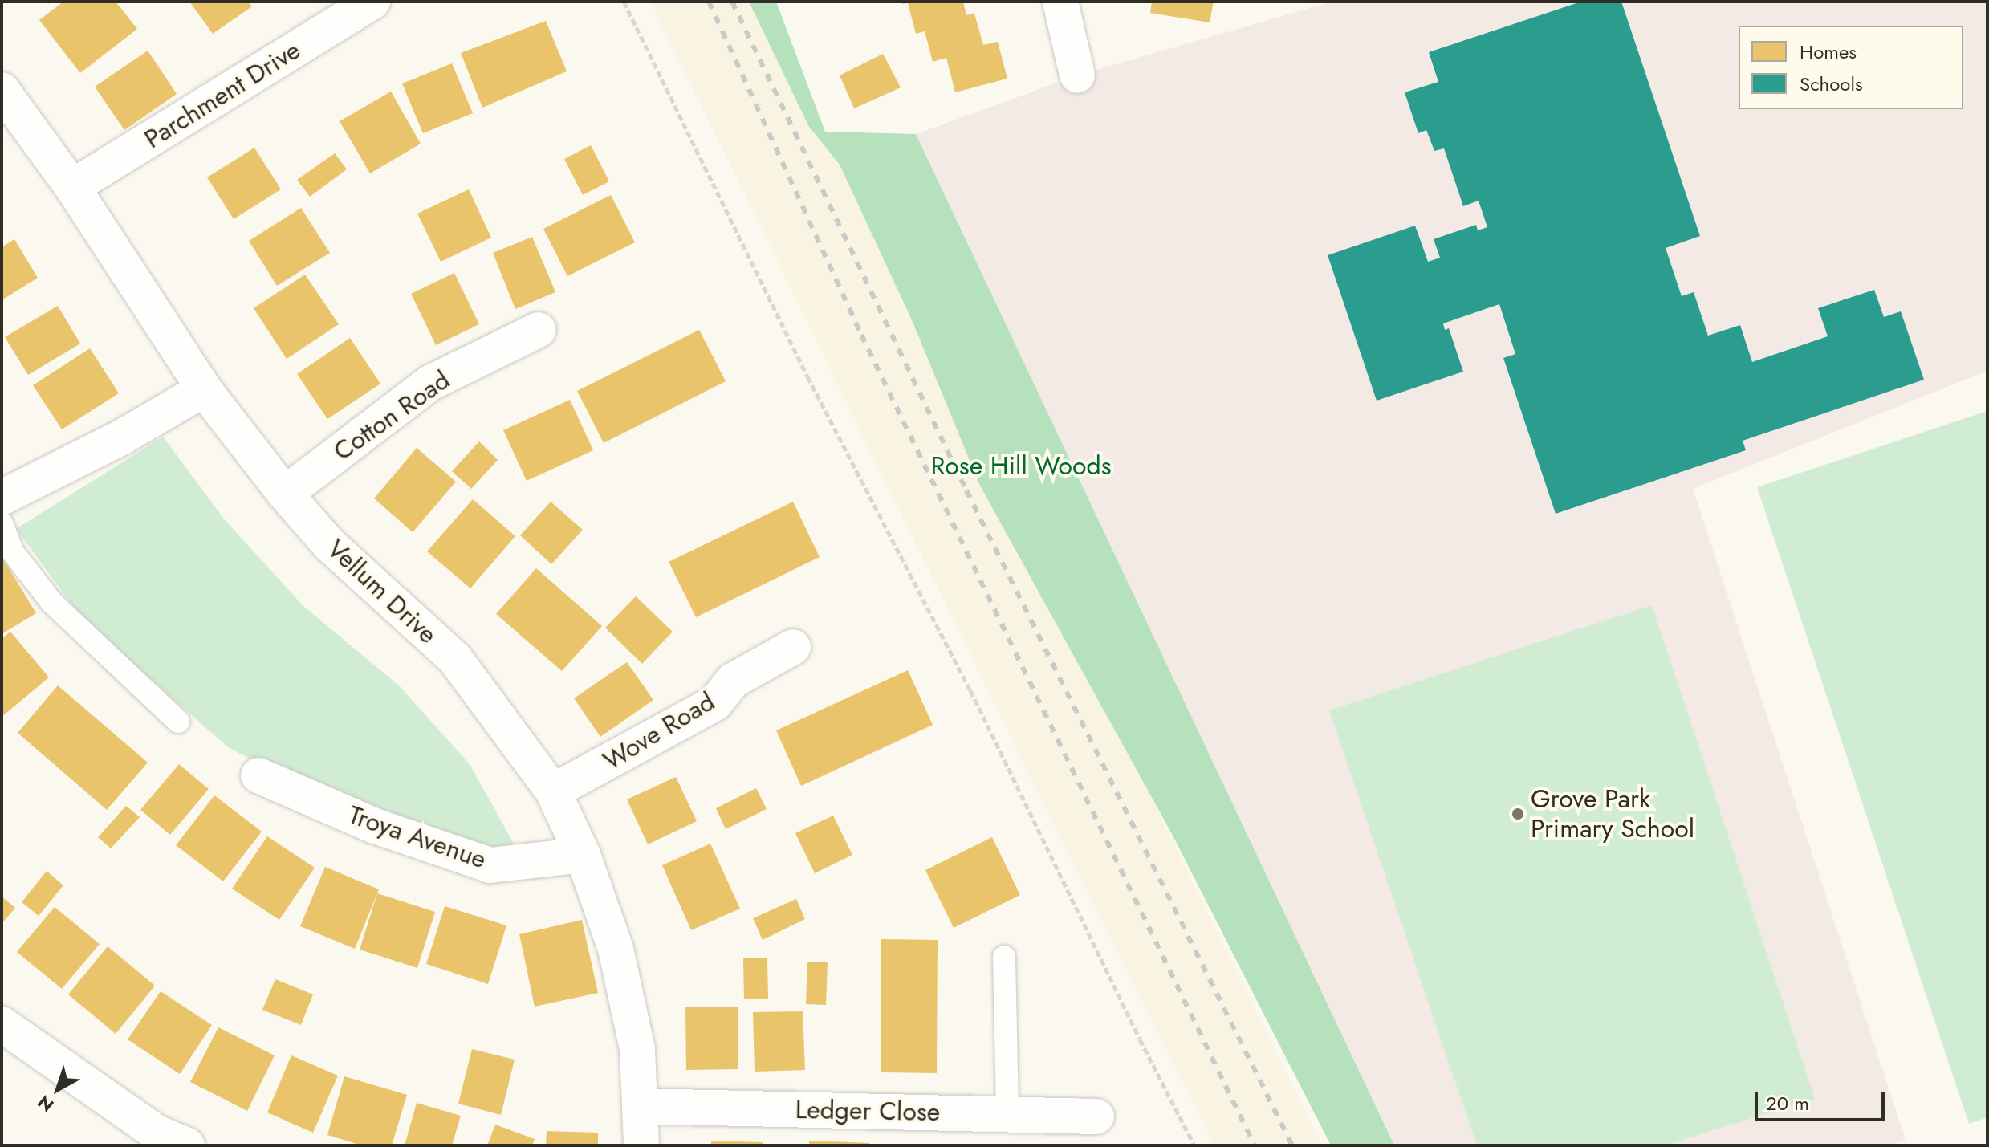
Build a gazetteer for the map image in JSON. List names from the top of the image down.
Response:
{
  "streets": {
    "street": [
      "Parchment Drive",
      "Cotton Road",
      "Vellum Drive",
      "Wove Road",
      "Troya Avenue",
      "Ledger Close"
    ]
  },
  "crossings": [
    ["Parchment Drive", "Vellum Drive"],
    ["Cotton Road", "Vellum Drive"],
    ["Vellum Drive", "Wove Road"],
    ["Vellum Drive", "Troya Avenue"],
    ["Vellum Drive", "Ledger Close"]
  ],
  "parks": ["Rose Hill Woods"],
  "places": ["Grove Park Primary School"],
  "legend": ["Homes", "Schools"],
  "scale_bar": "20 m",
  "north": "bottom left"
}
